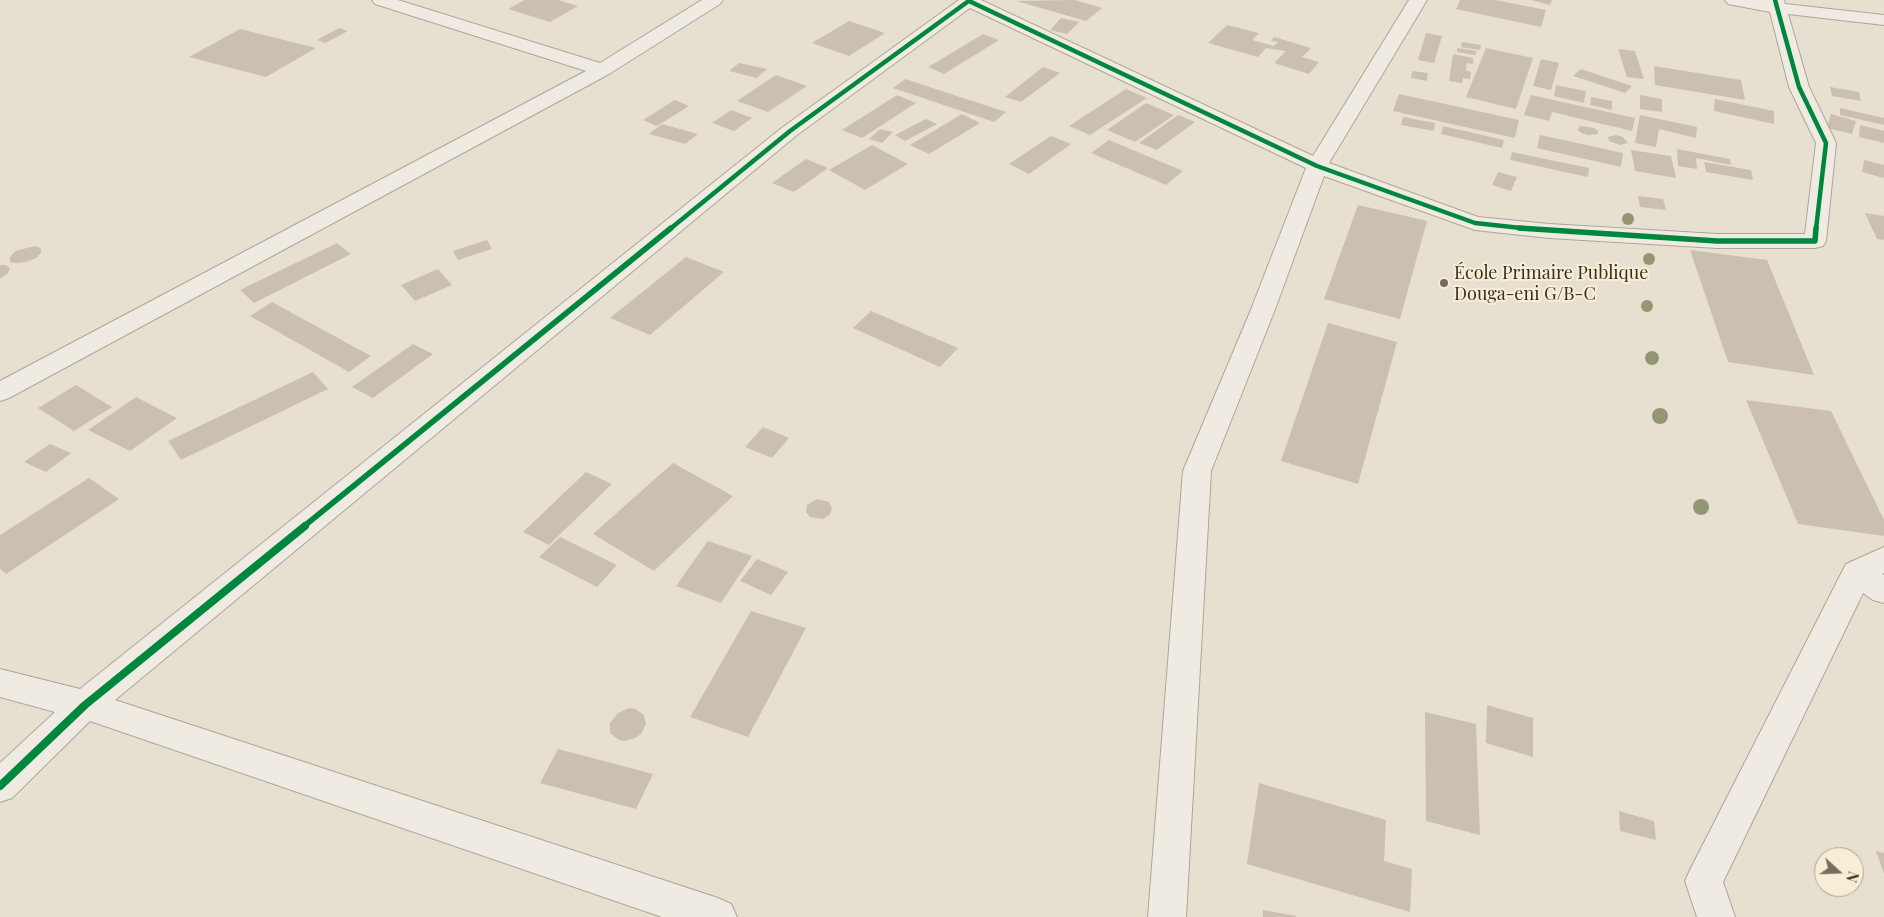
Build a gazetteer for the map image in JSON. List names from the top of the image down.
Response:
{
  "places": ["École Primaire Publique Douga-eni G/B-C"],
  "north": "right"
}
